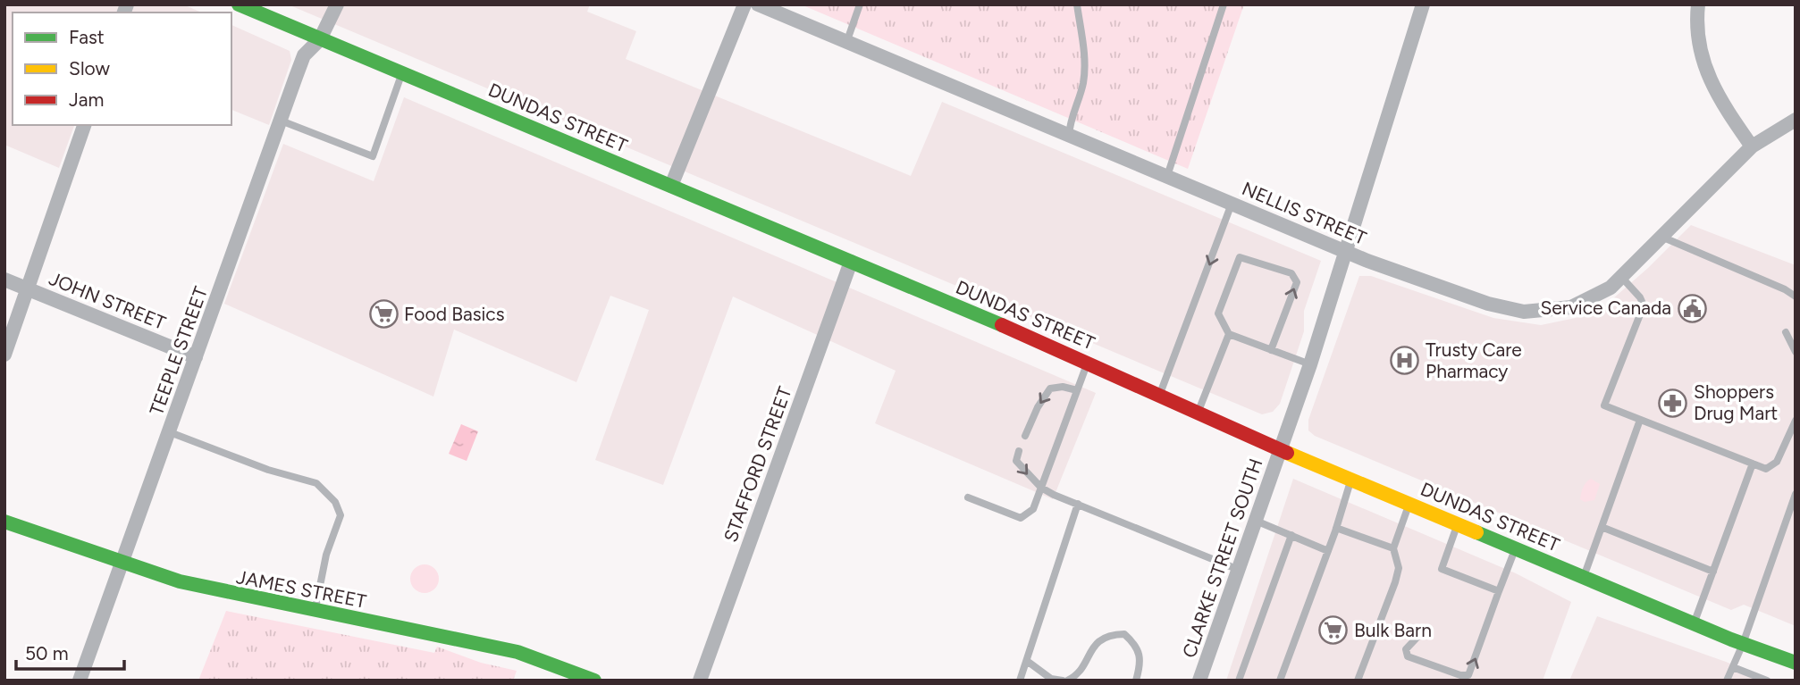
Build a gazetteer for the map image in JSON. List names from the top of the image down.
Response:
{
  "streets": {
    "main road": ["DUNDAS STREET", "JAMES STREET"],
    "street": [
      "NELLIS STREET",
      "JOHN STREET",
      "TEEPLE STREET",
      "STAFFORD STREET",
      "CLARKE STREET SOUTH"
    ]
  },
  "crossings": [
    ["DUNDAS STREET", "TEEPLE STREET"],
    ["DUNDAS STREET", "STAFFORD STREET"],
    ["DUNDAS STREET", "CLARKE STREET SOUTH"],
    ["NELLIS STREET", "CLARKE STREET SOUTH"],
    ["JOHN STREET", "TEEPLE STREET"],
    ["TEEPLE STREET", "JAMES STREET"]
  ],
  "places": {
    "public building": ["Service Canada"],
    "supermarket": ["Food Basics", "Bulk Barn"],
    "hospital": ["Trusty Care Pharmacy"],
    "pharmacy": ["Shoppers Drug Mart"]
  },
  "legend": ["Fast", "Slow", "Jam"],
  "scale_bar": "50 m"
}
